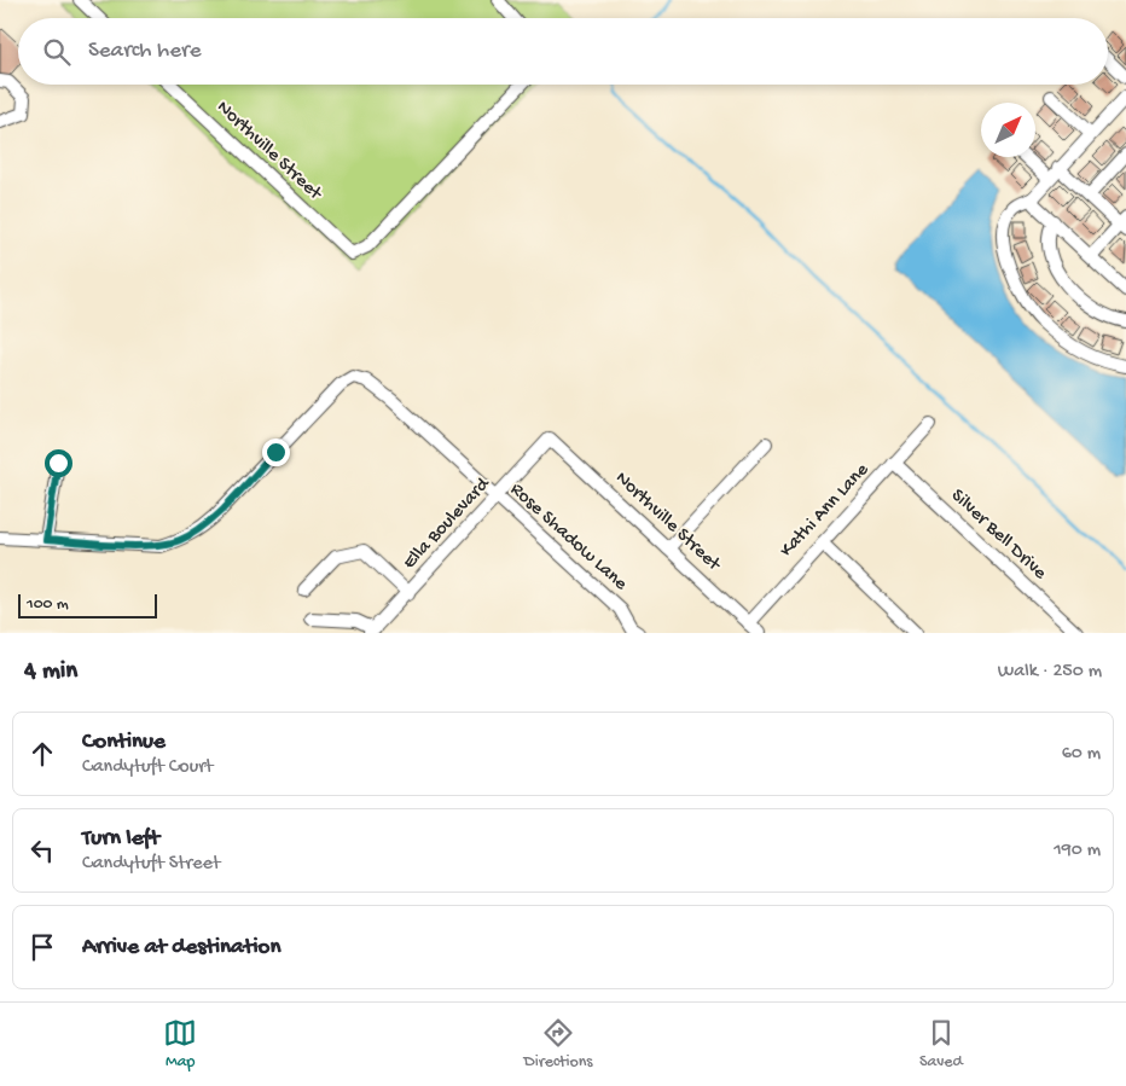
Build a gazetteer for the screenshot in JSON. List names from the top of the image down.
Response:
{
  "streets": {
    "street": [
      "Northville Street",
      "Kathi Ann Lane",
      "Ella Boulevard",
      "Silver Bell Drive",
      "Rose Shadow Lane"
    ]
  },
  "crossings": [
    ["Northville Street", "Kathi Ann Lane"],
    ["Northville Street", "Ella Boulevard"],
    ["Kathi Ann Lane", "Silver Bell Drive"],
    ["Ella Boulevard", "Rose Shadow Lane"]
  ],
  "scale_bar": "100 m",
  "north": "top right",
  "page": {
    "search": "Search here",
    "scale": "100 m",
    "heading": ["4 min", "Walk · 250 m"],
    "list": [
      ["Continue", "Candytuft Court", "60 m"],
      ["Turn left", "Candytuft Street", "190 m"],
      "Arrive at destination"
    ],
    "nav": ["Map", "Directions", "Saved"]
  }
}
